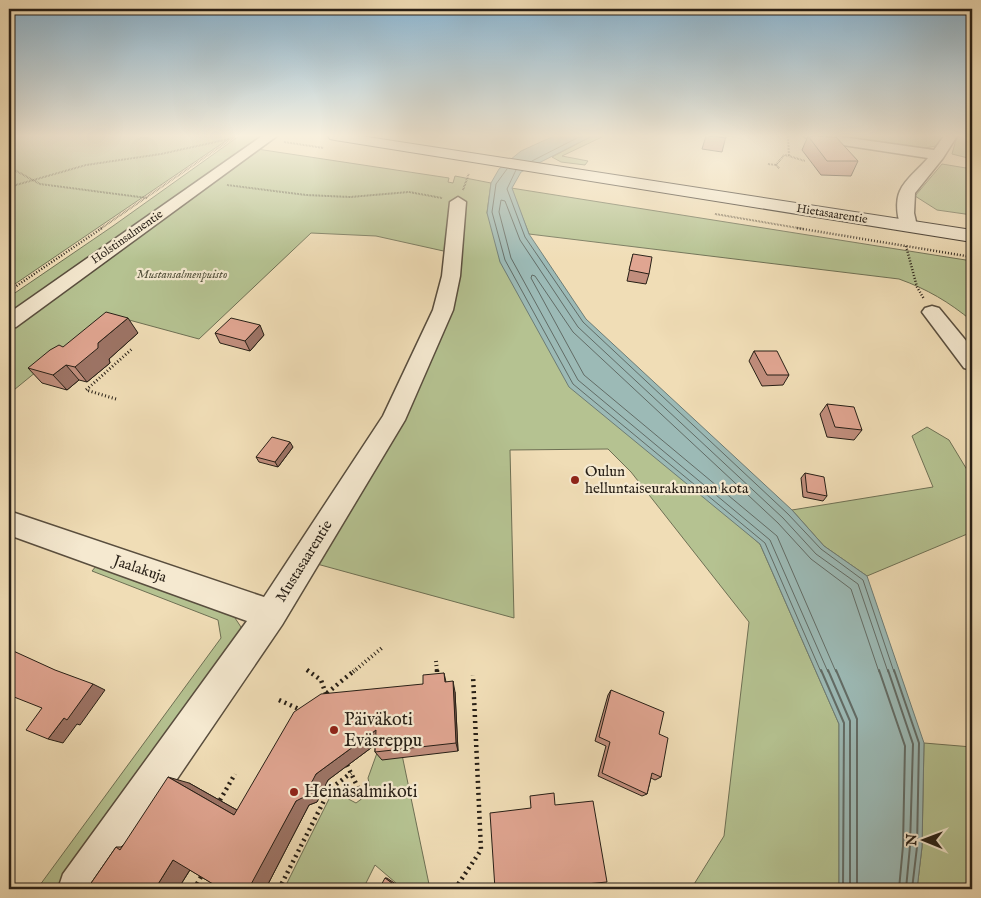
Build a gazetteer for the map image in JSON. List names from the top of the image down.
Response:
{
  "streets": {
    "street": [
      "Hietasaarentie",
      "Holstinsalmentie",
      "Mustasaarentie",
      "Jaalakuja"
    ]
  },
  "crossings": [
    ["Mustasaarentie", "Jaalakuja"]
  ],
  "parks": ["Mustansalmenpuisto"],
  "places": ["Oulun helluntaiseurakunnan kota", "Päiväkoti Eväsreppu", "Heinäsalmikoti"],
  "north": "left"
}
